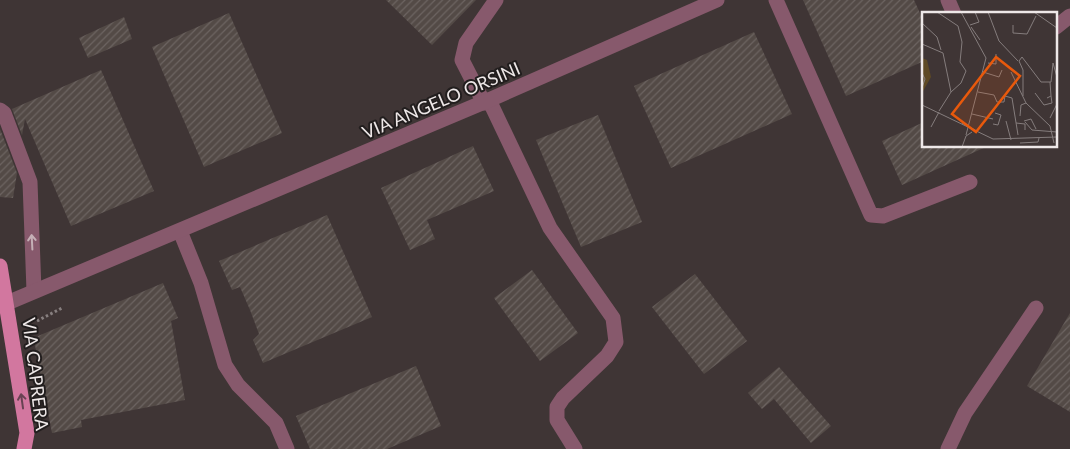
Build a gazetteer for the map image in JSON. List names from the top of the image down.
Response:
{
  "streets": {
    "main road": ["VIA CAPRERA"],
    "street": ["VIA ANGELO ORSINI"]
  },
  "crossings": [
    ["VIA ANGELO ORSINI", "VIA CAPRERA"]
  ],
  "one_way": ["VIA CAPRERA"]
}
